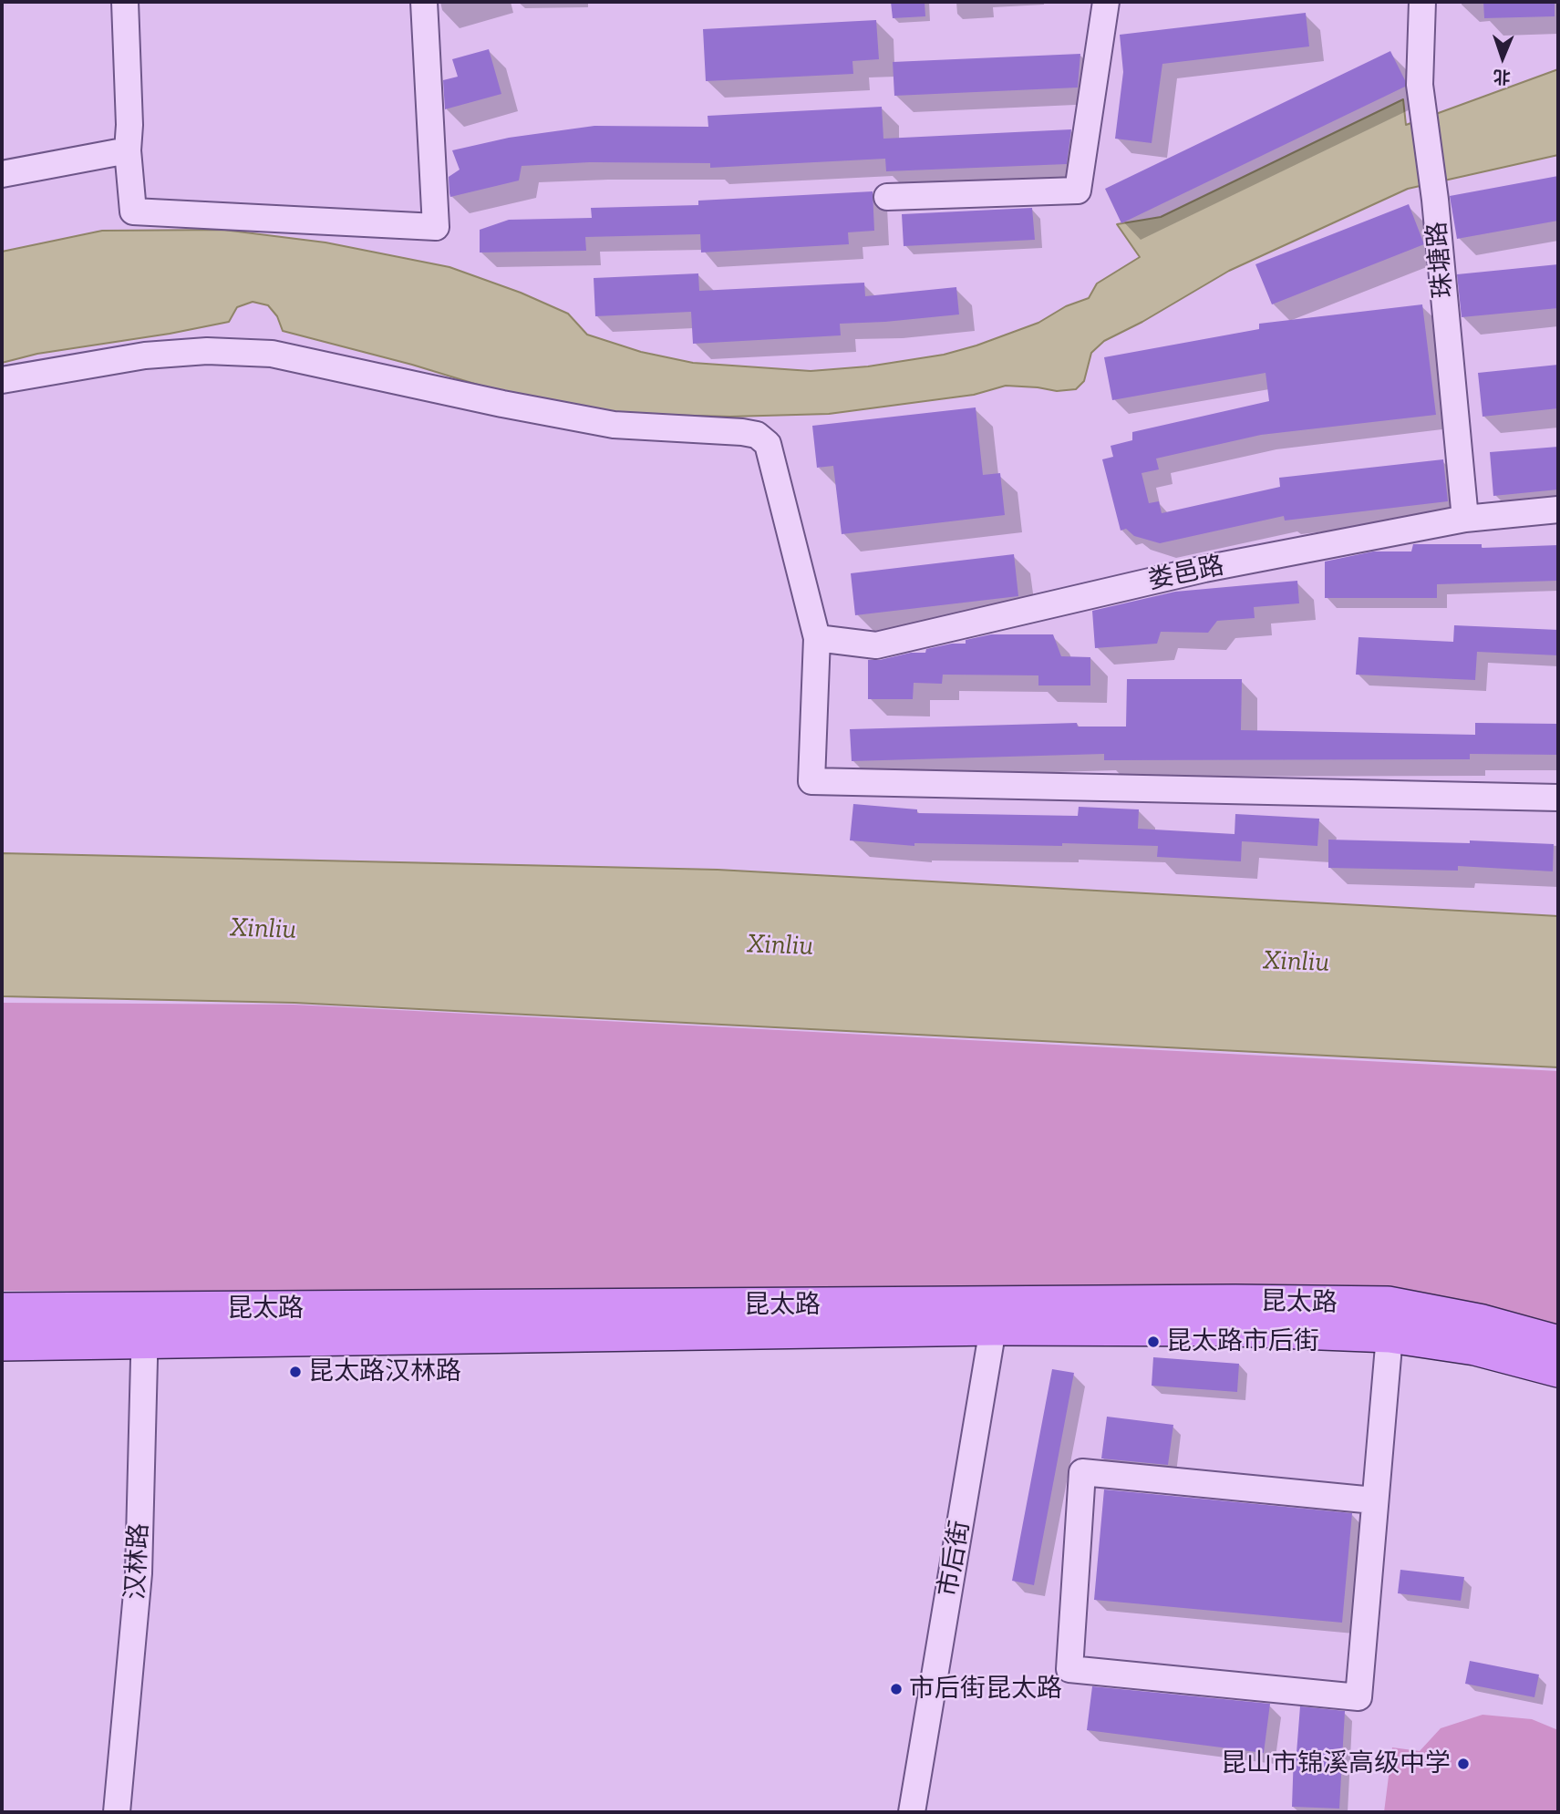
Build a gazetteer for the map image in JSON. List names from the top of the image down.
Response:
{
  "streets": {
    "main road": ["昆太路"],
    "street": [
      "珠塘路",
      "娄邑路",
      "市后街",
      "汉林路"
    ]
  },
  "crossings": [
    ["珠塘路", "娄邑路"],
    ["昆太路", "市后街"],
    ["昆太路", "汉林路"]
  ],
  "water": ["Xinliu"],
  "places": [
    "昆太路市后街",
    "昆太路汉林路",
    "市后街昆太路",
    "昆山市锦溪高级中学"
  ],
  "north": "bottom"
}
